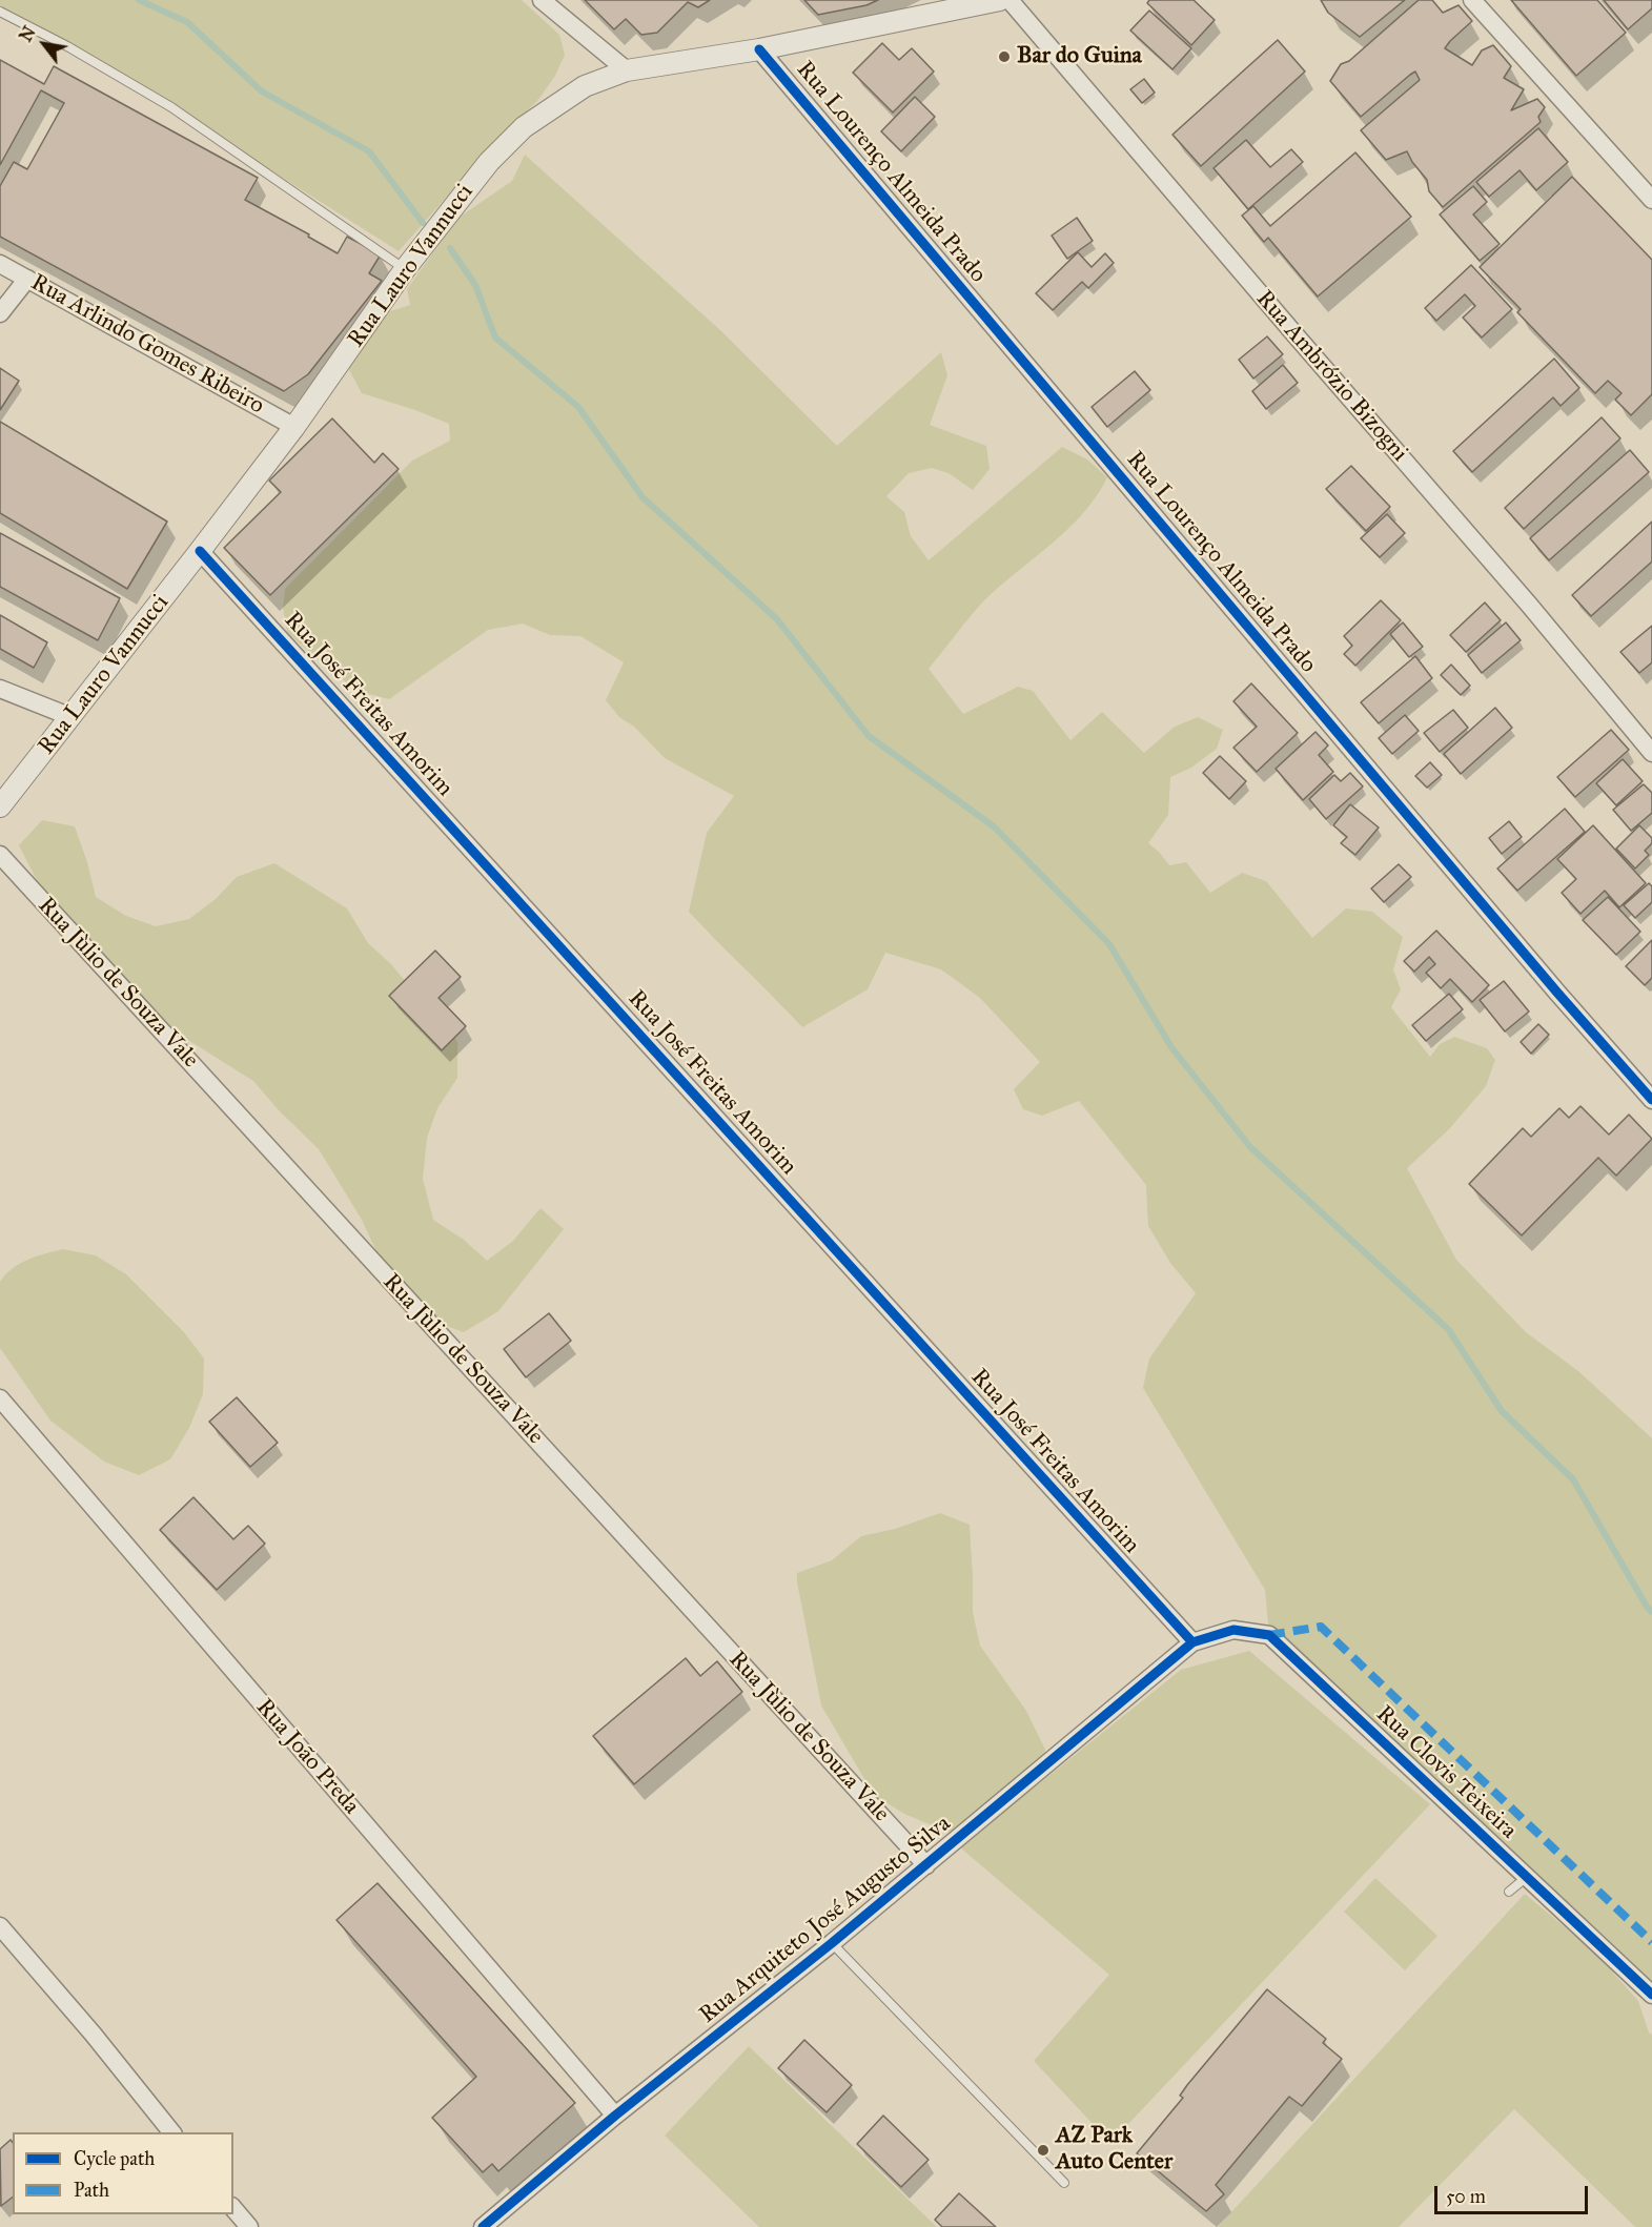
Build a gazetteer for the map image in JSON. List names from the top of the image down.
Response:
{
  "streets": {
    "street": [
      "Rua Lourenço Almeida Prado",
      "Rua Lauro Vannucci",
      "Rua Arlindo Gomes Ribeiro",
      "Rua Ambrózio Bizogni",
      "Rua José Freitas Amorim",
      "Rua Jùlio de Souza Vale",
      "Rua João Preda",
      "Rua Clovis Teixeira",
      "Rua Arquiteto José Augusto Silva"
    ]
  },
  "crossings": [
    ["Rua Lourenço Almeida Prado", "Rua Lauro Vannucci"],
    ["Rua Lauro Vannucci", "Rua Arlindo Gomes Ribeiro"],
    ["Rua Lauro Vannucci", "Rua José Freitas Amorim"],
    ["Rua José Freitas Amorim", "Rua Clovis Teixeira"],
    ["Rua José Freitas Amorim", "Rua Arquiteto José Augusto Silva"],
    ["Rua Jùlio de Souza Vale", "Rua Arquiteto José Augusto Silva"],
    ["Rua João Preda", "Rua Arquiteto José Augusto Silva"],
    ["Rua Clovis Teixeira", "Rua Arquiteto José Augusto Silva"]
  ],
  "places": ["Bar do Guina", "AZ Park Auto Center"],
  "legend": ["Cycle path", "Path"],
  "scale_bar": "50 m",
  "north": "top left"
}
